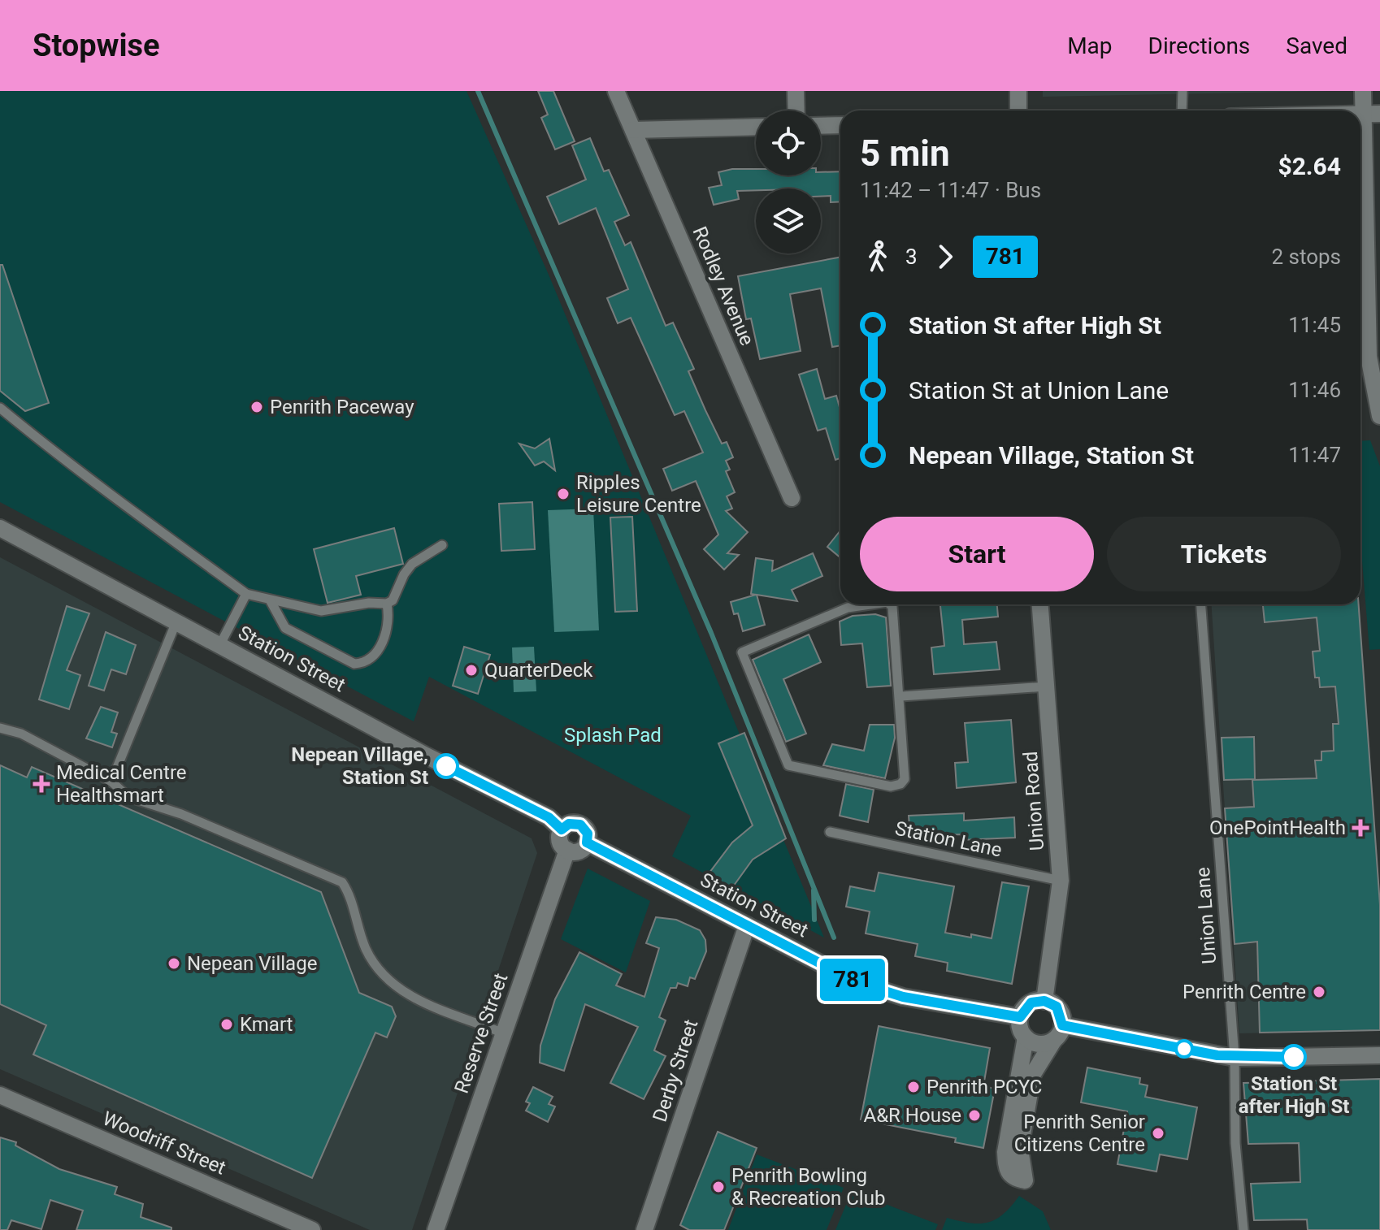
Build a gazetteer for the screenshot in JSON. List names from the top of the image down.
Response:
{
  "streets": {
    "street": [
      "Rodley Avenue",
      "Station Street",
      "Union Road",
      "Reserve Street",
      "Derby Street",
      "Woodriff Street"
    ],
    "lane": ["Station Lane", "Union Lane"]
  },
  "crossings": [
    ["Station Street", "Union Road"],
    ["Station Street", "Reserve Street"],
    ["Station Street", "Derby Street"],
    ["Union Road", "Station Lane"]
  ],
  "parks": ["Splash Pad"],
  "places": {
    "other": [
      "Penrith Paceway",
      "Ripples Leisure Centre",
      "QuarterDeck",
      "Nepean Village, Station St",
      "Nepean Village",
      "Penrith Centre",
      "Kmart",
      "Station St after High St",
      "Penrith PCYC",
      "A&R House",
      "Penrith Senior Citizens Centre",
      "Penrith Bowling & Recreation Club"
    ],
    "health": ["Medical Centre Healthsmart", "OnePointHealth"]
  },
  "lines": ["bus line 781"],
  "page": {
    "header": "Stopwise",
    "nav": ["Map", "Directions", "Saved"],
    "on_map": "781",
    "heading": ["5 min", "11:42 – 11:47 · Bus", "$2.64"],
    "legs": ["3", "781", "2 stops"],
    "list": [
      {
        "name": "Station St after High St",
        "value": "11:45"
      },
      {
        "name": "Station St at Union Lane",
        "value": "11:46"
      },
      {
        "name": "Nepean Village, Station St",
        "value": "11:47"
      }
    ],
    "buttons": ["Start", "Tickets"]
  }
}
